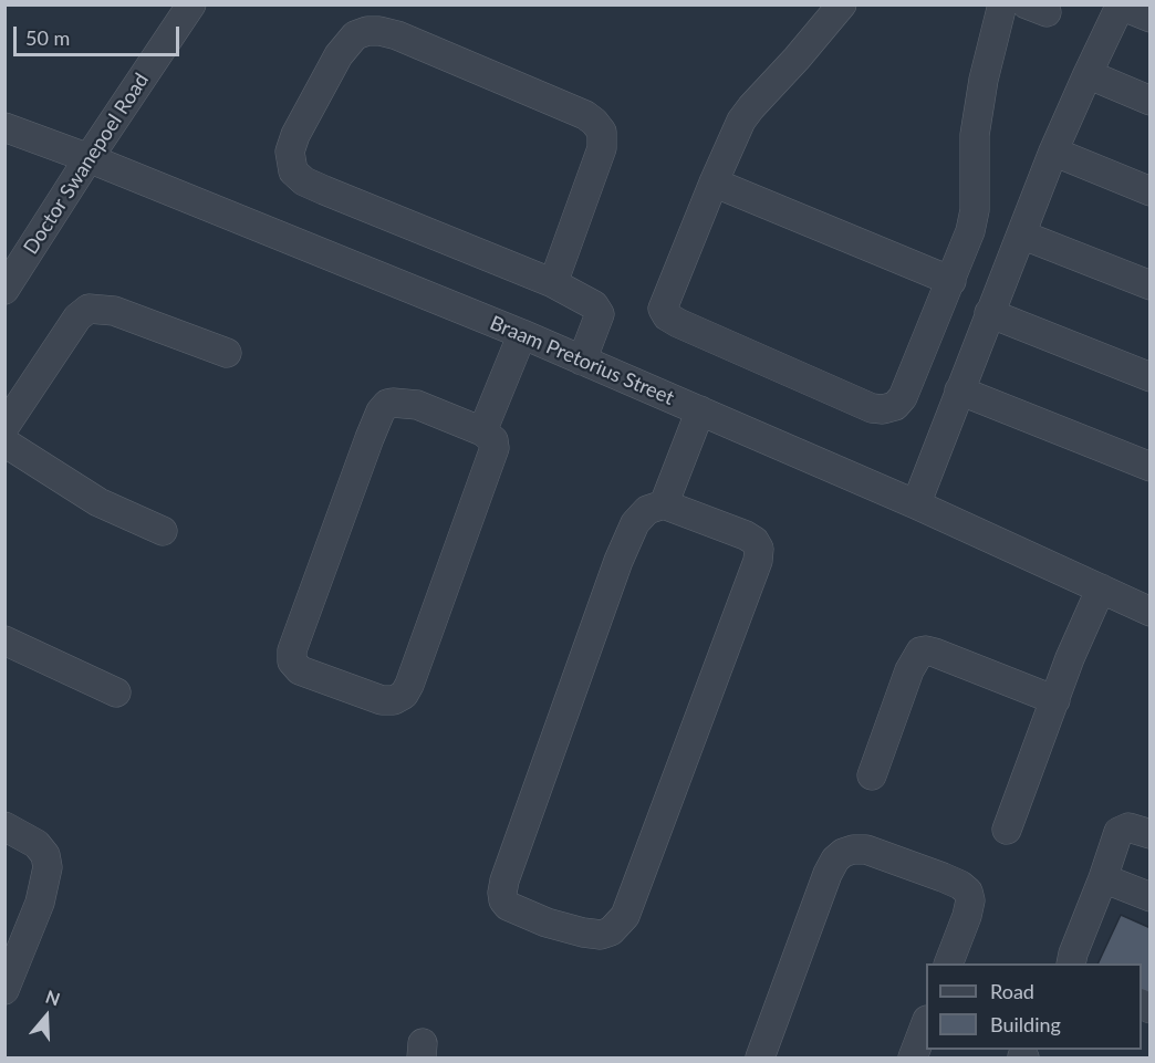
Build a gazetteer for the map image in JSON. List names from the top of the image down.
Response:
{
  "streets": {
    "street": ["Doctor Swanepoel Road", "Braam Pretorius Street"]
  },
  "crossings": [
    ["Doctor Swanepoel Road", "Braam Pretorius Street"]
  ],
  "legend": ["Road", "Building"],
  "scale_bar": "50 m",
  "north": "top"
}
